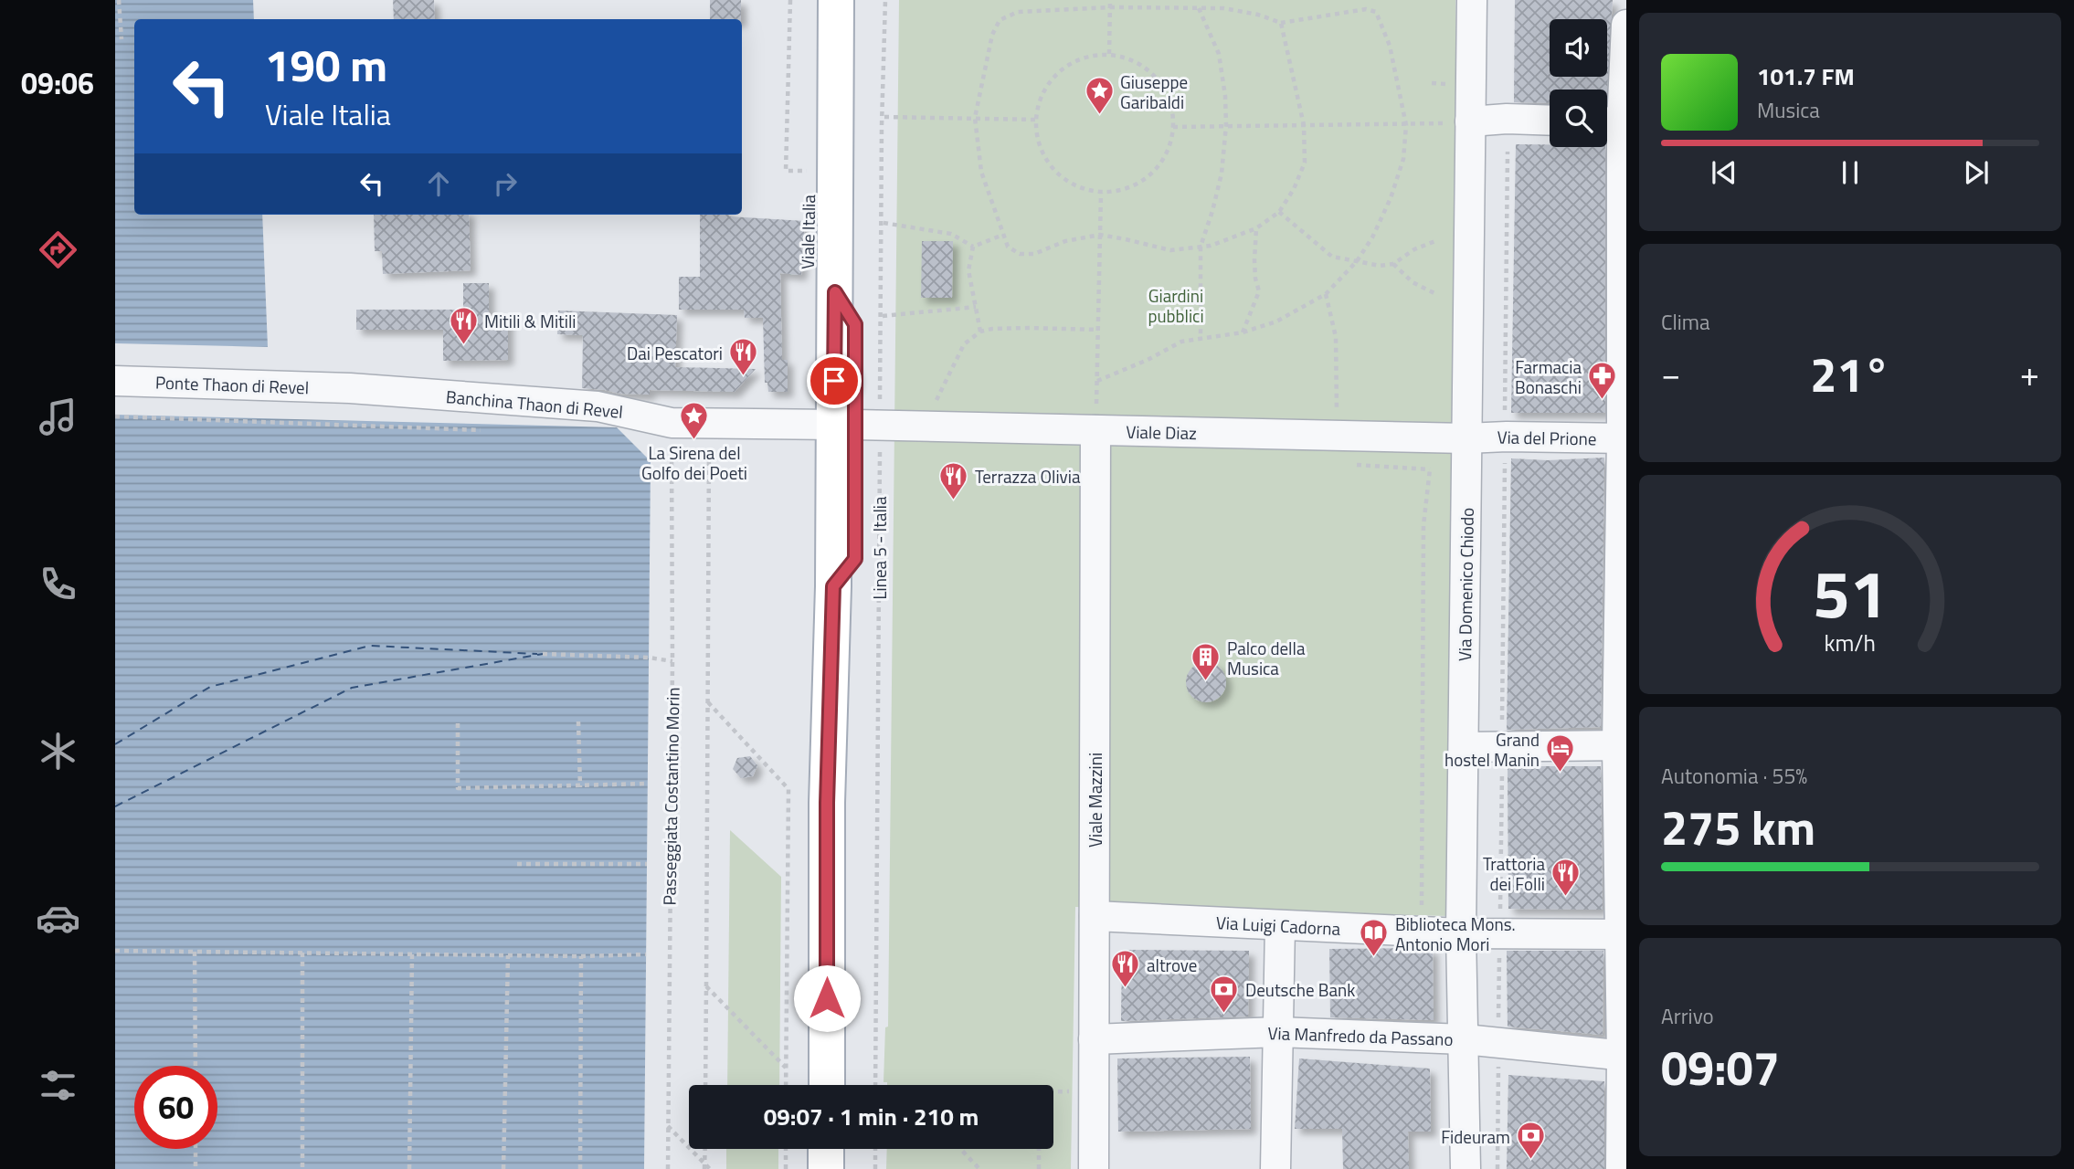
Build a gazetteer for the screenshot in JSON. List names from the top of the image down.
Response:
{
  "streets": {
    "main road": ["Viale Italia"],
    "street": [
      "Ponte Thaon di Revel",
      "Banchina Thaon di Revel",
      "Viale Diaz",
      "Via del Prione",
      "Via Domenico Chiodo",
      "Viale Mazzini",
      "Via Luigi Cadorna",
      "Via Manfredo da Passano"
    ],
    "path": ["Linea 5 - Italia", "Passeggiata Costantino Morin"]
  },
  "crossings": [
    ["Viale Italia", "Banchina Thaon di Revel"],
    ["Viale Italia", "Viale Diaz"],
    ["Viale Italia", "Linea 5 - Italia"],
    ["Ponte Thaon di Revel", "Banchina Thaon di Revel"],
    ["Banchina Thaon di Revel", "Viale Diaz"],
    ["Banchina Thaon di Revel", "Linea 5 - Italia"],
    ["Banchina Thaon di Revel", "Passeggiata Costantino Morin"],
    ["Viale Diaz", "Via del Prione"],
    ["Viale Diaz", "Linea 5 - Italia"],
    ["Viale Diaz", "Via Domenico Chiodo"],
    ["Viale Diaz", "Viale Mazzini"],
    ["Via del Prione", "Via Domenico Chiodo"],
    ["Via Domenico Chiodo", "Via Luigi Cadorna"],
    ["Via Domenico Chiodo", "Via Manfredo da Passano"],
    ["Viale Mazzini", "Via Luigi Cadorna"],
    ["Viale Mazzini", "Via Manfredo da Passano"]
  ],
  "parks": ["Giardini pubblici"],
  "places": {
    "place": ["Giuseppe Garibaldi", "La Sirena del Golfo dei Poeti"],
    "restaurant": [
      "Mitili & Mitili",
      "Dai Pescatori",
      "Terrazza Olivia",
      "Trattoria dei Folli",
      "altrove"
    ],
    "pharmacy": ["Farmacia Bonaschi"],
    "building": ["Palco della Musica"],
    "hotel": ["Grand hostel Manin"],
    "library": ["Biblioteca Mons. Antonio Mori"],
    "bank": ["Deutsche Bank", "Fideuram"]
  },
  "page": {
    "tabs": "09:06",
    "turn": ["190 m", "Viale Italia"],
    "song": ["101.7 FM", "Musica"],
    "tile": [
      "Clima",
      ["Autonomia · 55%", "275 km"],
      ["Arrivo", "09:07"]
    ],
    "heat": ["−", "21°", "+"],
    "limit": "60",
    "trip": "09:07 · 1 min · 210 m",
    "gauge": ["51", "km/h"]
  }
}
